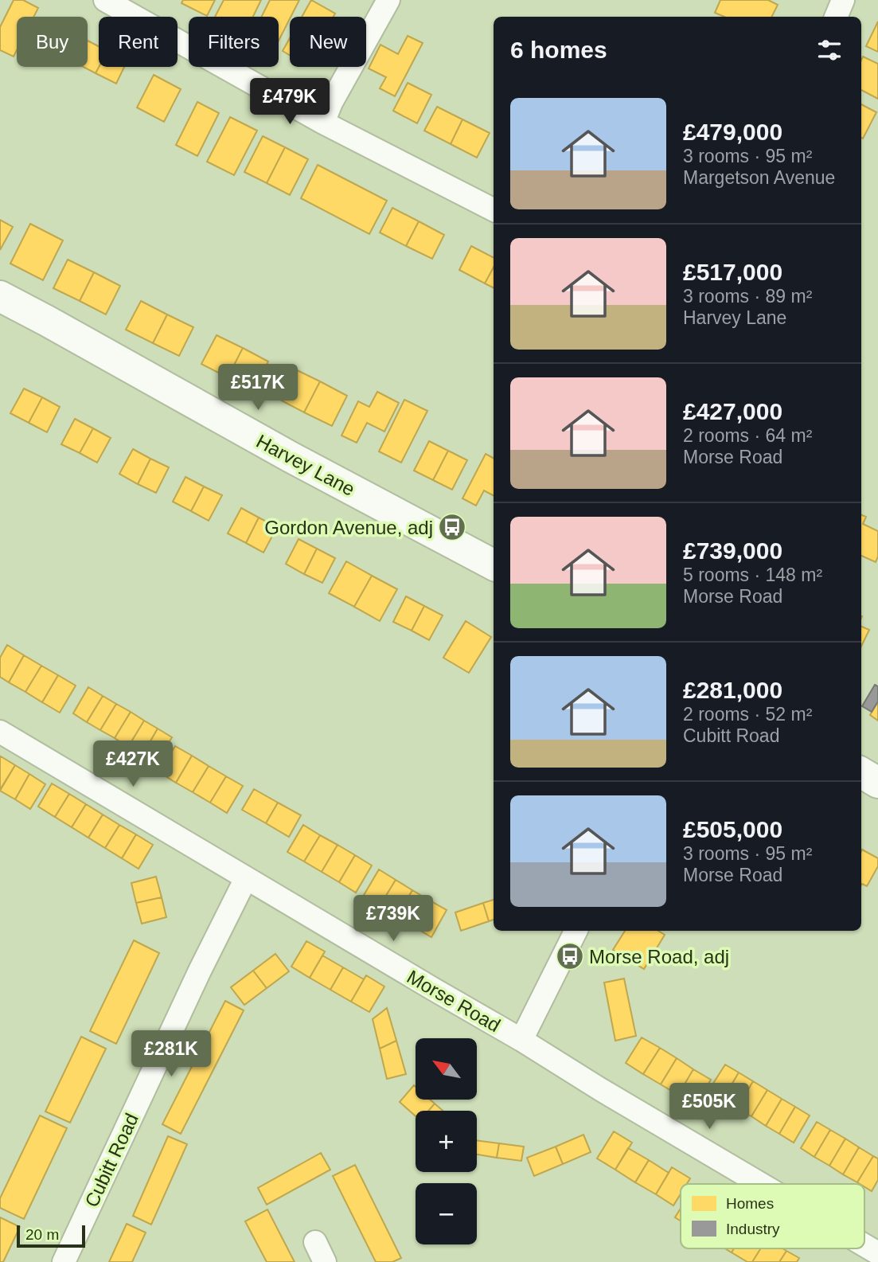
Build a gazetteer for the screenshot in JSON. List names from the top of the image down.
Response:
{
  "streets": {
    "street": ["Harvey Lane", "Morse Road", "Cubitt Road"]
  },
  "crossings": [
    ["Morse Road", "Cubitt Road"]
  ],
  "places": {
    "bus stop": ["Gordon Avenue, adj", "Morse Road, adj"]
  },
  "legend": ["Homes", "Industry"],
  "scale_bar": "20 m",
  "north": "top left",
  "page": {
    "chip": [
      "Buy",
      "Rent",
      "Filters",
      "New"
    ],
    "heading": "6 homes",
    "price": [
      "£479K",
      "£517K",
      "£427K",
      "£739K",
      "£281K",
      "£505K"
    ],
    "list": [
      {
        "name": "£479,000",
        "note": "3 rooms · 95 m² · Margetson Avenue"
      },
      {
        "name": "£517,000",
        "note": "3 rooms · 89 m² · Harvey Lane"
      },
      {
        "name": "£427,000",
        "note": "2 rooms · 64 m² · Morse Road"
      },
      {
        "name": "£739,000",
        "note": "5 rooms · 148 m² · Morse Road"
      },
      {
        "name": "£281,000",
        "note": "2 rooms · 52 m² · Cubitt Road"
      },
      {
        "name": "£505,000",
        "note": "3 rooms · 95 m² · Morse Road"
      }
    ],
    "map_buttons": ["+", "−"],
    "scale": "20 m"
  }
}
